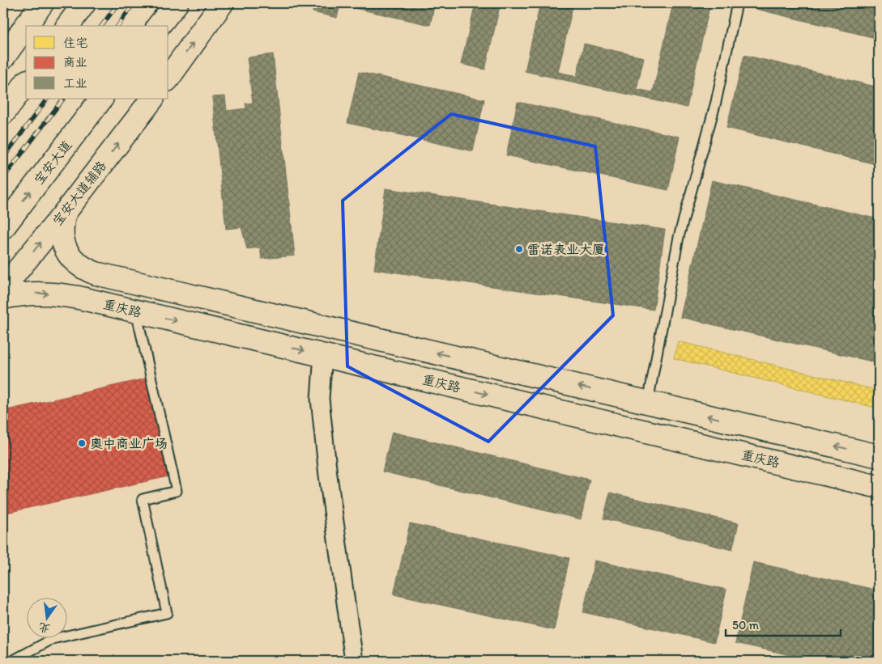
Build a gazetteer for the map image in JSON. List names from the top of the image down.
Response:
{
  "streets": {
    "main road": ["宝安大道", "宝安大道辅路", "重庆路"]
  },
  "places": ["雷诺表业大厦", "奥中商业广场"],
  "legend": ["住宅", "商业", "工业"],
  "scale_bar": "50 m",
  "north": "bottom"
}
